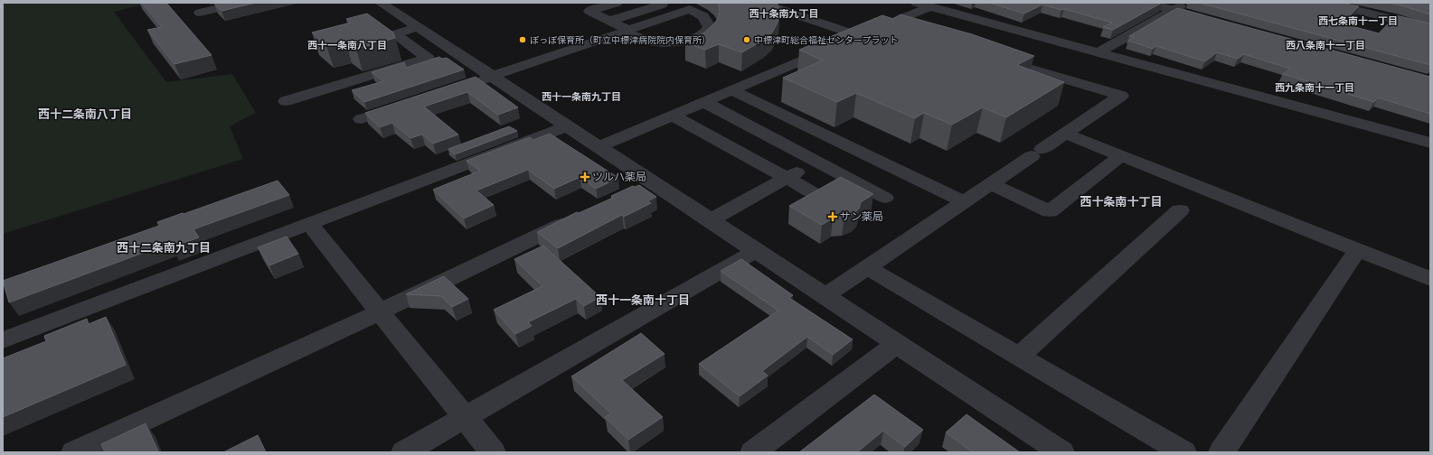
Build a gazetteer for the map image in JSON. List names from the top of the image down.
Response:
{
  "districts": [
    "西十条南九丁目",
    "西七条南十一丁目",
    "西十一条南八丁目",
    "西八条南十一丁目",
    "西九条南十一丁目",
    "西十一条南九丁目",
    "西十二条南八丁目",
    "西十条南十丁目",
    "西十二条南九丁目",
    "西十一条南十丁目"
  ],
  "places": {
    "other": ["ぽっぽ保育所（町立中標津病院院内保育所）", "中標津町総合福祉センタープラット"],
    "health": ["ツルハ薬局", "サン薬局"]
  }
}
